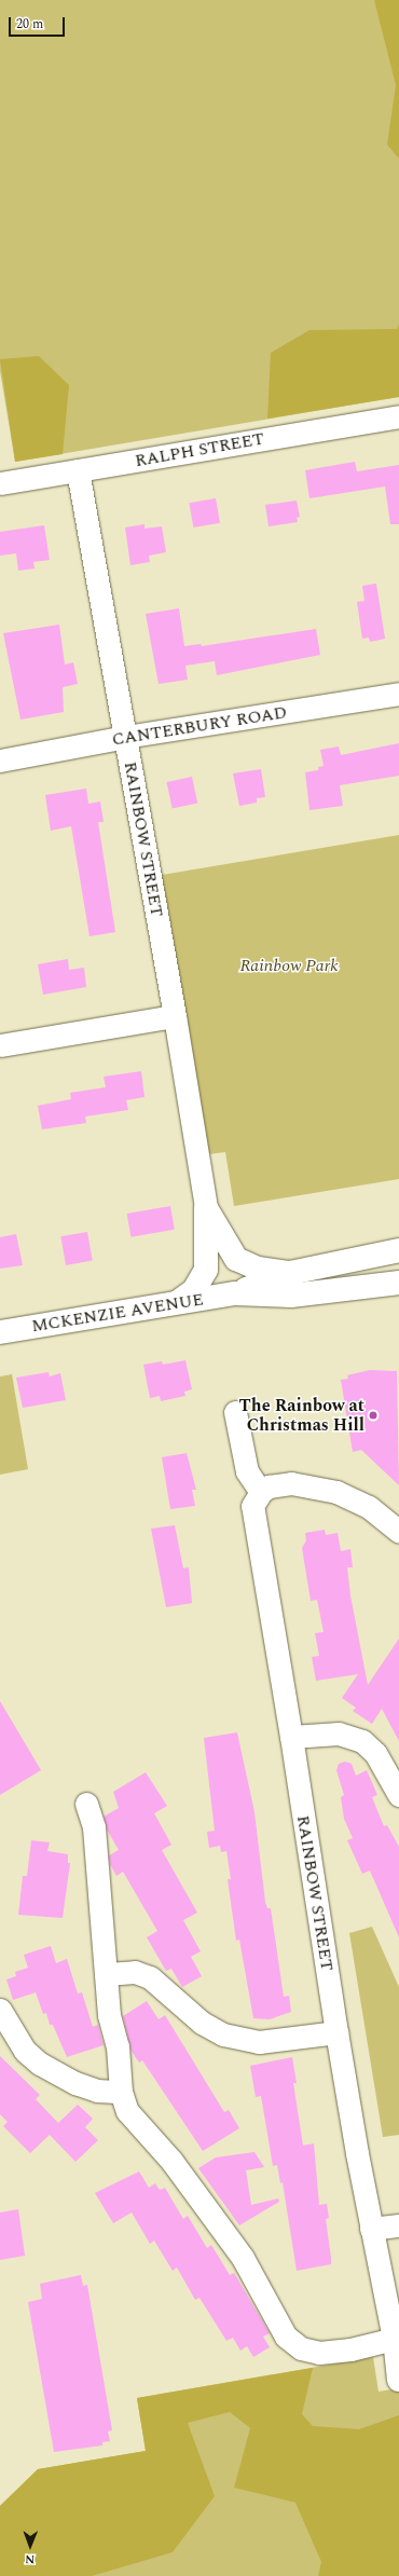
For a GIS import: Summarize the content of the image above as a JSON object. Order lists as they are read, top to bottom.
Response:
{
  "streets": {
    "main road": ["MCKENZIE AVENUE"],
    "street": ["RALPH STREET", "CANTERBURY ROAD", "RAINBOW STREET"]
  },
  "crossings": [
    ["RALPH STREET", "RAINBOW STREET"],
    ["CANTERBURY ROAD", "RAINBOW STREET"]
  ],
  "parks": ["Rainbow Park"],
  "places": ["The Rainbow at Christmas Hill"],
  "scale_bar": "20 m",
  "north": "bottom"
}
